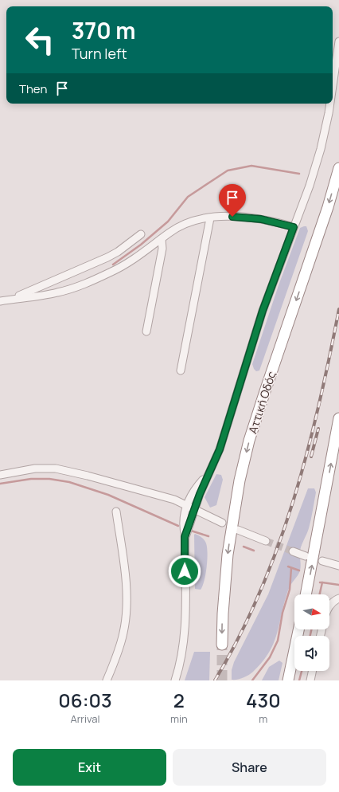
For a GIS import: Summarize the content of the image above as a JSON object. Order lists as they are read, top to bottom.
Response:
{
  "streets": {
    "highway": ["Αττική Οδός"]
  },
  "north": "right",
  "page": {
    "turn": ["370 m", "Turn left"],
    "then": "Then",
    "eta": [
      "06:03",
      "Arrival",
      "2",
      "min",
      "430",
      "m"
    ],
    "buttons": ["Exit", "Share"]
  }
}
